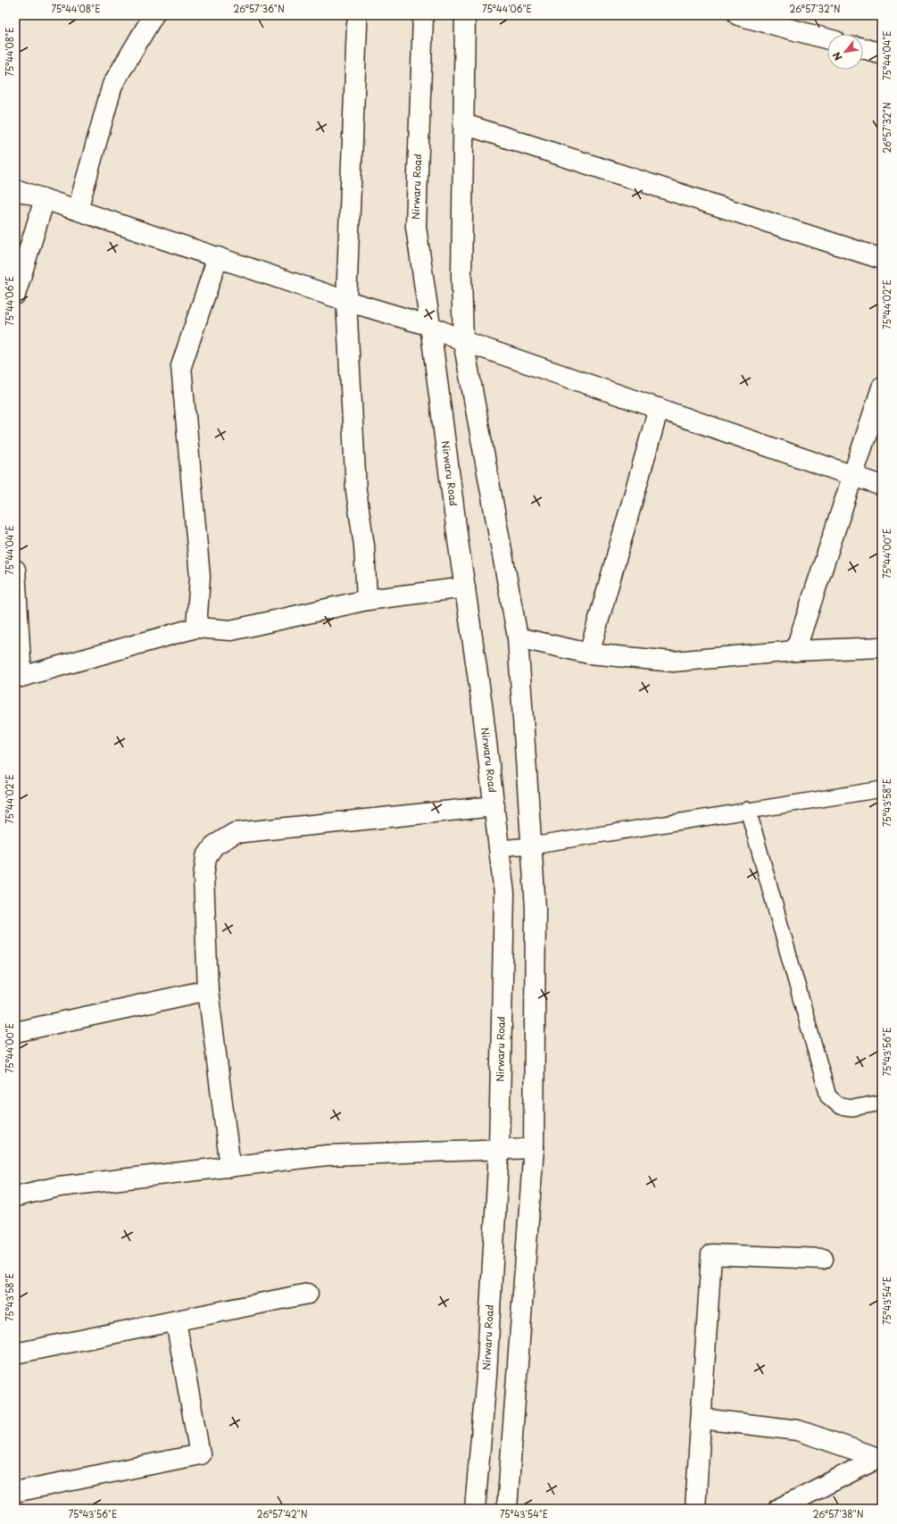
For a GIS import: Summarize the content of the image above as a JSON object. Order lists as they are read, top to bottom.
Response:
{
  "streets": {
    "street": ["Nirwaru Road"]
  },
  "north": "bottom left",
  "coordinates": [
    "75°44'08\"E",
    "26°57'36\"N",
    "75°44'06\"E",
    "26°57'32\"N",
    "75°44'04\"E",
    "75°44'02\"E",
    "75°44'00\"E",
    "75°43'58\"E",
    "75°43'56\"E",
    "75°43'54\"E",
    "26°57'42\"N",
    "26°57'38\"N"
  ]
}
